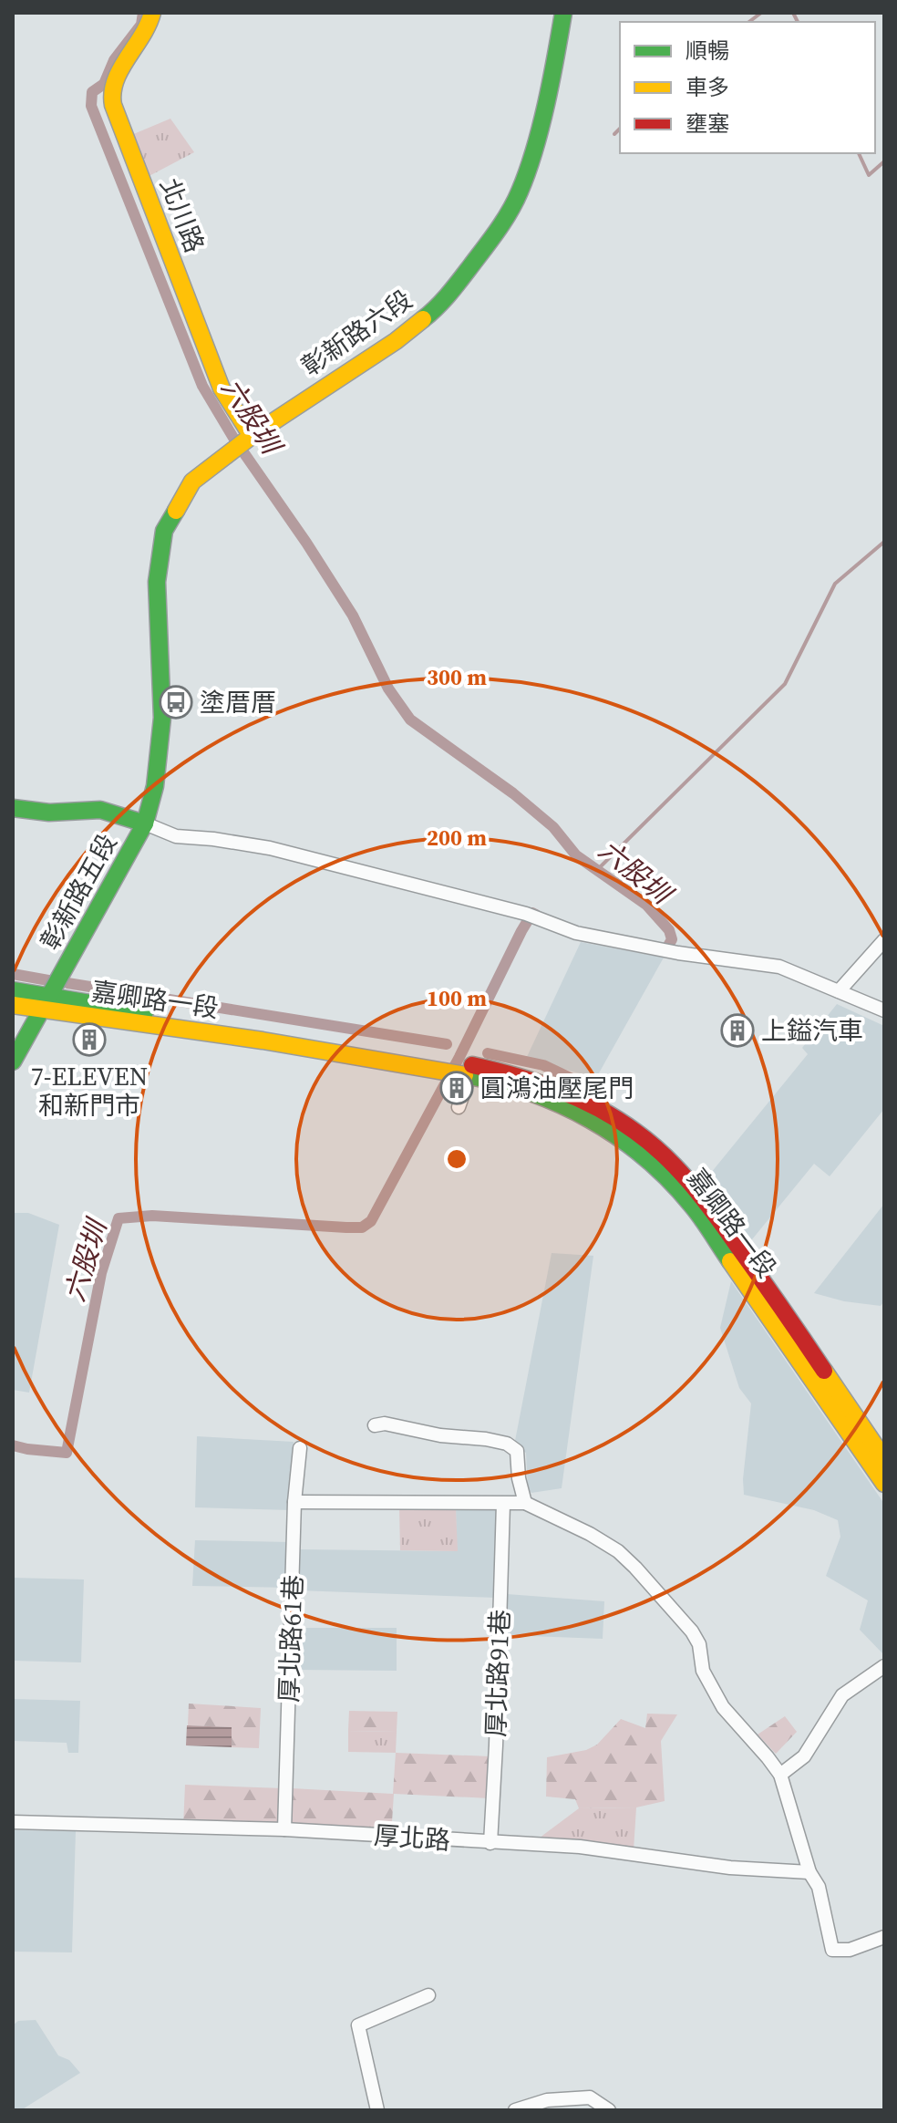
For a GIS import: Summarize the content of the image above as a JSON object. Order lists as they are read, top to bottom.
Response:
{
  "streets": {
    "street": [
      "北川路",
      "彰新路六段",
      "彰新路五段",
      "嘉卿路一段",
      "厚北路61巷",
      "厚北路91巷",
      "厚北路"
    ]
  },
  "crossings": [
    ["北川路", "彰新路六段"],
    ["彰新路六段", "彰新路五段"],
    ["彰新路五段", "嘉卿路一段"],
    ["厚北路61巷", "厚北路"],
    ["厚北路91巷", "厚北路"]
  ],
  "water": ["六股圳"],
  "places": {
    "bus stop": ["塗厝厝"],
    "building": ["上鎰汽車", "7-ELEVEN 和新門市", "圓鴻油壓尾門"]
  },
  "legend": ["順暢", "車多", "壅塞"],
  "rings": ["300 m", "200 m", "100 m"]
}
